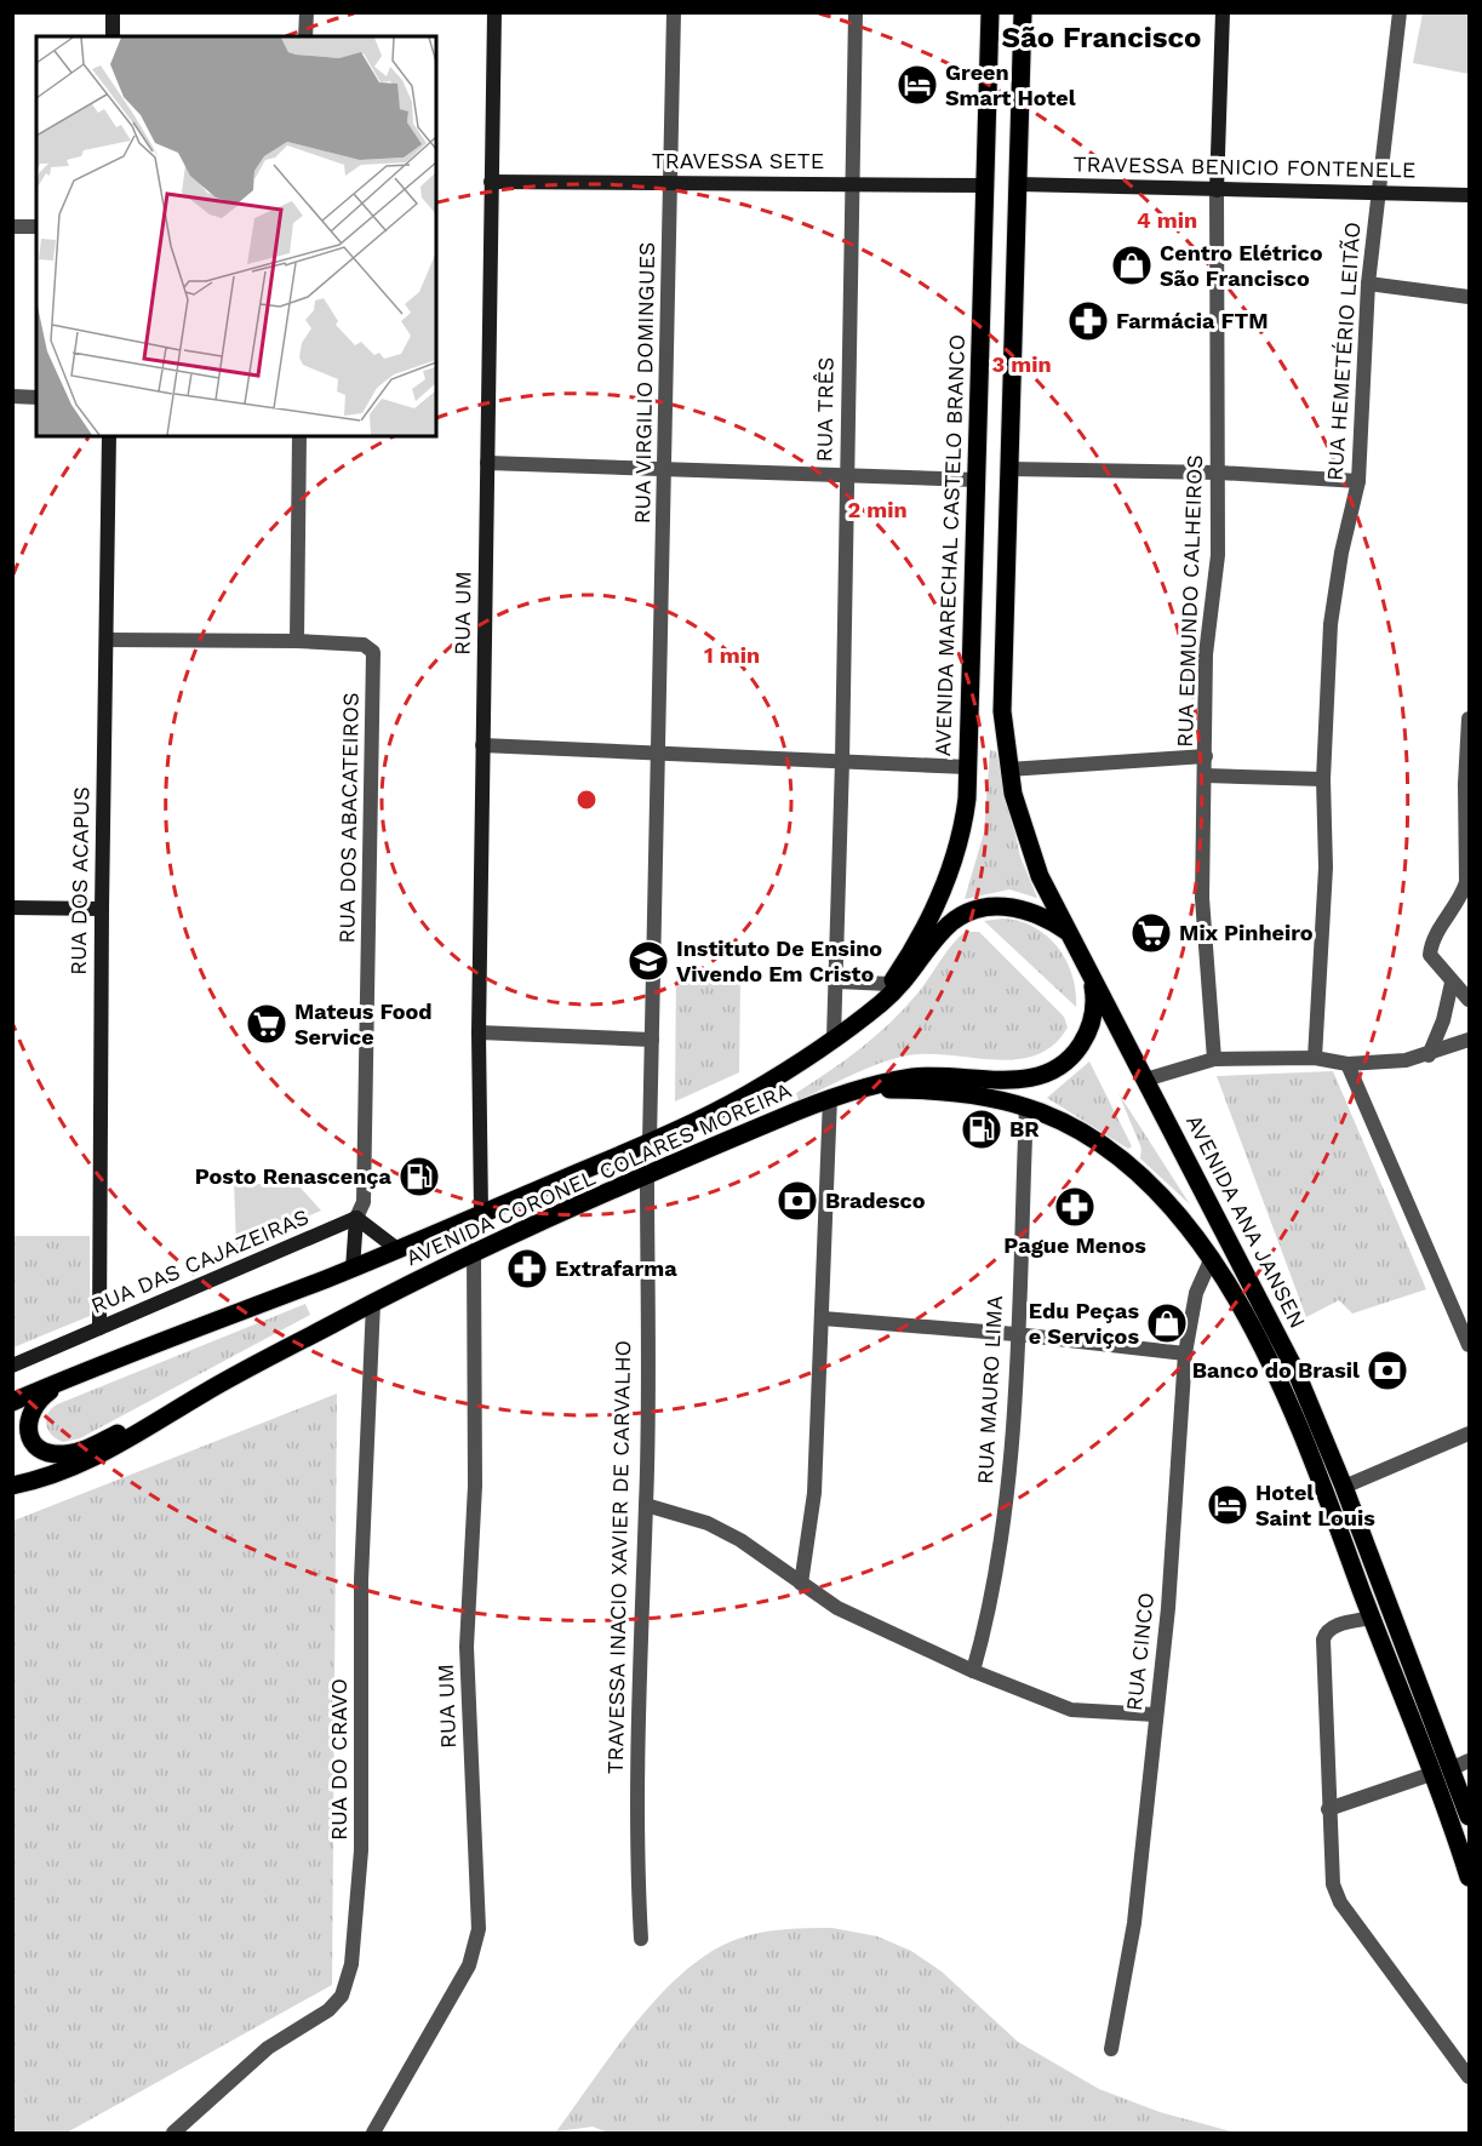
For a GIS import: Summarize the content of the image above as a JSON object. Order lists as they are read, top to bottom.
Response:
{
  "streets": {
    "main road": ["AVENIDA MARECHAL CASTELO BRANCO", "AVENIDA CORONEL COLARES MOREIRA", "AVENIDA ANA JANSEN"],
    "street": [
      "TRAVESSA SETE",
      "TRAVESSA BENICIO FONTENELE",
      "RUA HEMETÉRIO LEITÃO",
      "RUA VIRGILIO DOMINGUES",
      "RUA TRÊS",
      "RUA EDMUNDO CALHEIROS",
      "RUA UM",
      "RUA DOS ABACATEIROS",
      "RUA DOS ACAPUS",
      "RUA DAS CAJAZEIRAS",
      "RUA MAURO LIMA",
      "TRAVESSA INACIO XAVIER DE CARVALHO",
      "RUA CINCO",
      "RUA DO CRAVO"
    ]
  },
  "crossings": [
    ["TRAVESSA SETE", "RUA VIRGILIO DOMINGUES"],
    ["TRAVESSA SETE", "RUA TRÊS"],
    ["TRAVESSA SETE", "AVENIDA MARECHAL CASTELO BRANCO"],
    ["TRAVESSA SETE", "RUA UM"],
    ["TRAVESSA BENICIO FONTENELE", "RUA HEMETÉRIO LEITÃO"],
    ["TRAVESSA BENICIO FONTENELE", "RUA EDMUNDO CALHEIROS"],
    ["RUA VIRGILIO DOMINGUES", "AVENIDA CORONEL COLARES MOREIRA"],
    ["RUA TRÊS", "AVENIDA MARECHAL CASTELO BRANCO"],
    ["RUA TRÊS", "AVENIDA CORONEL COLARES MOREIRA"],
    ["AVENIDA MARECHAL CASTELO BRANCO", "AVENIDA CORONEL COLARES MOREIRA"],
    ["RUA UM", "AVENIDA CORONEL COLARES MOREIRA"],
    ["RUA DOS ABACATEIROS", "AVENIDA CORONEL COLARES MOREIRA"],
    ["RUA DOS ABACATEIROS", "RUA DAS CAJAZEIRAS"],
    ["RUA DOS ACAPUS", "RUA DAS CAJAZEIRAS"],
    ["AVENIDA CORONEL COLARES MOREIRA", "AVENIDA ANA JANSEN"],
    ["AVENIDA CORONEL COLARES MOREIRA", "TRAVESSA INACIO XAVIER DE CARVALHO"],
    ["AVENIDA CORONEL COLARES MOREIRA", "RUA DO CRAVO"],
    ["AVENIDA ANA JANSEN", "RUA MAURO LIMA"],
    ["AVENIDA ANA JANSEN", "RUA CINCO"]
  ],
  "districts": ["São Francisco"],
  "places": {
    "hotel": ["Green Smart Hotel", "Hotel Saint Louis"],
    "shop": ["Centro Elétrico São Francisco", "Edu Peças e Serviços"],
    "pharmacy": ["Farmácia FTM", "Pague Menos", "Extrafarma"],
    "supermarket": ["Mix Pinheiro", "Mateus Food Service"],
    "school or university": ["Instituto De Ensino Vivendo Em Cristo"],
    "fuel station": ["BR", "Posto Renascença"],
    "bank": ["Bradesco", "Banco do Brasil"]
  },
  "rings": [
    "4 min",
    "3 min",
    "2 min",
    "1 min"
  ]
}
